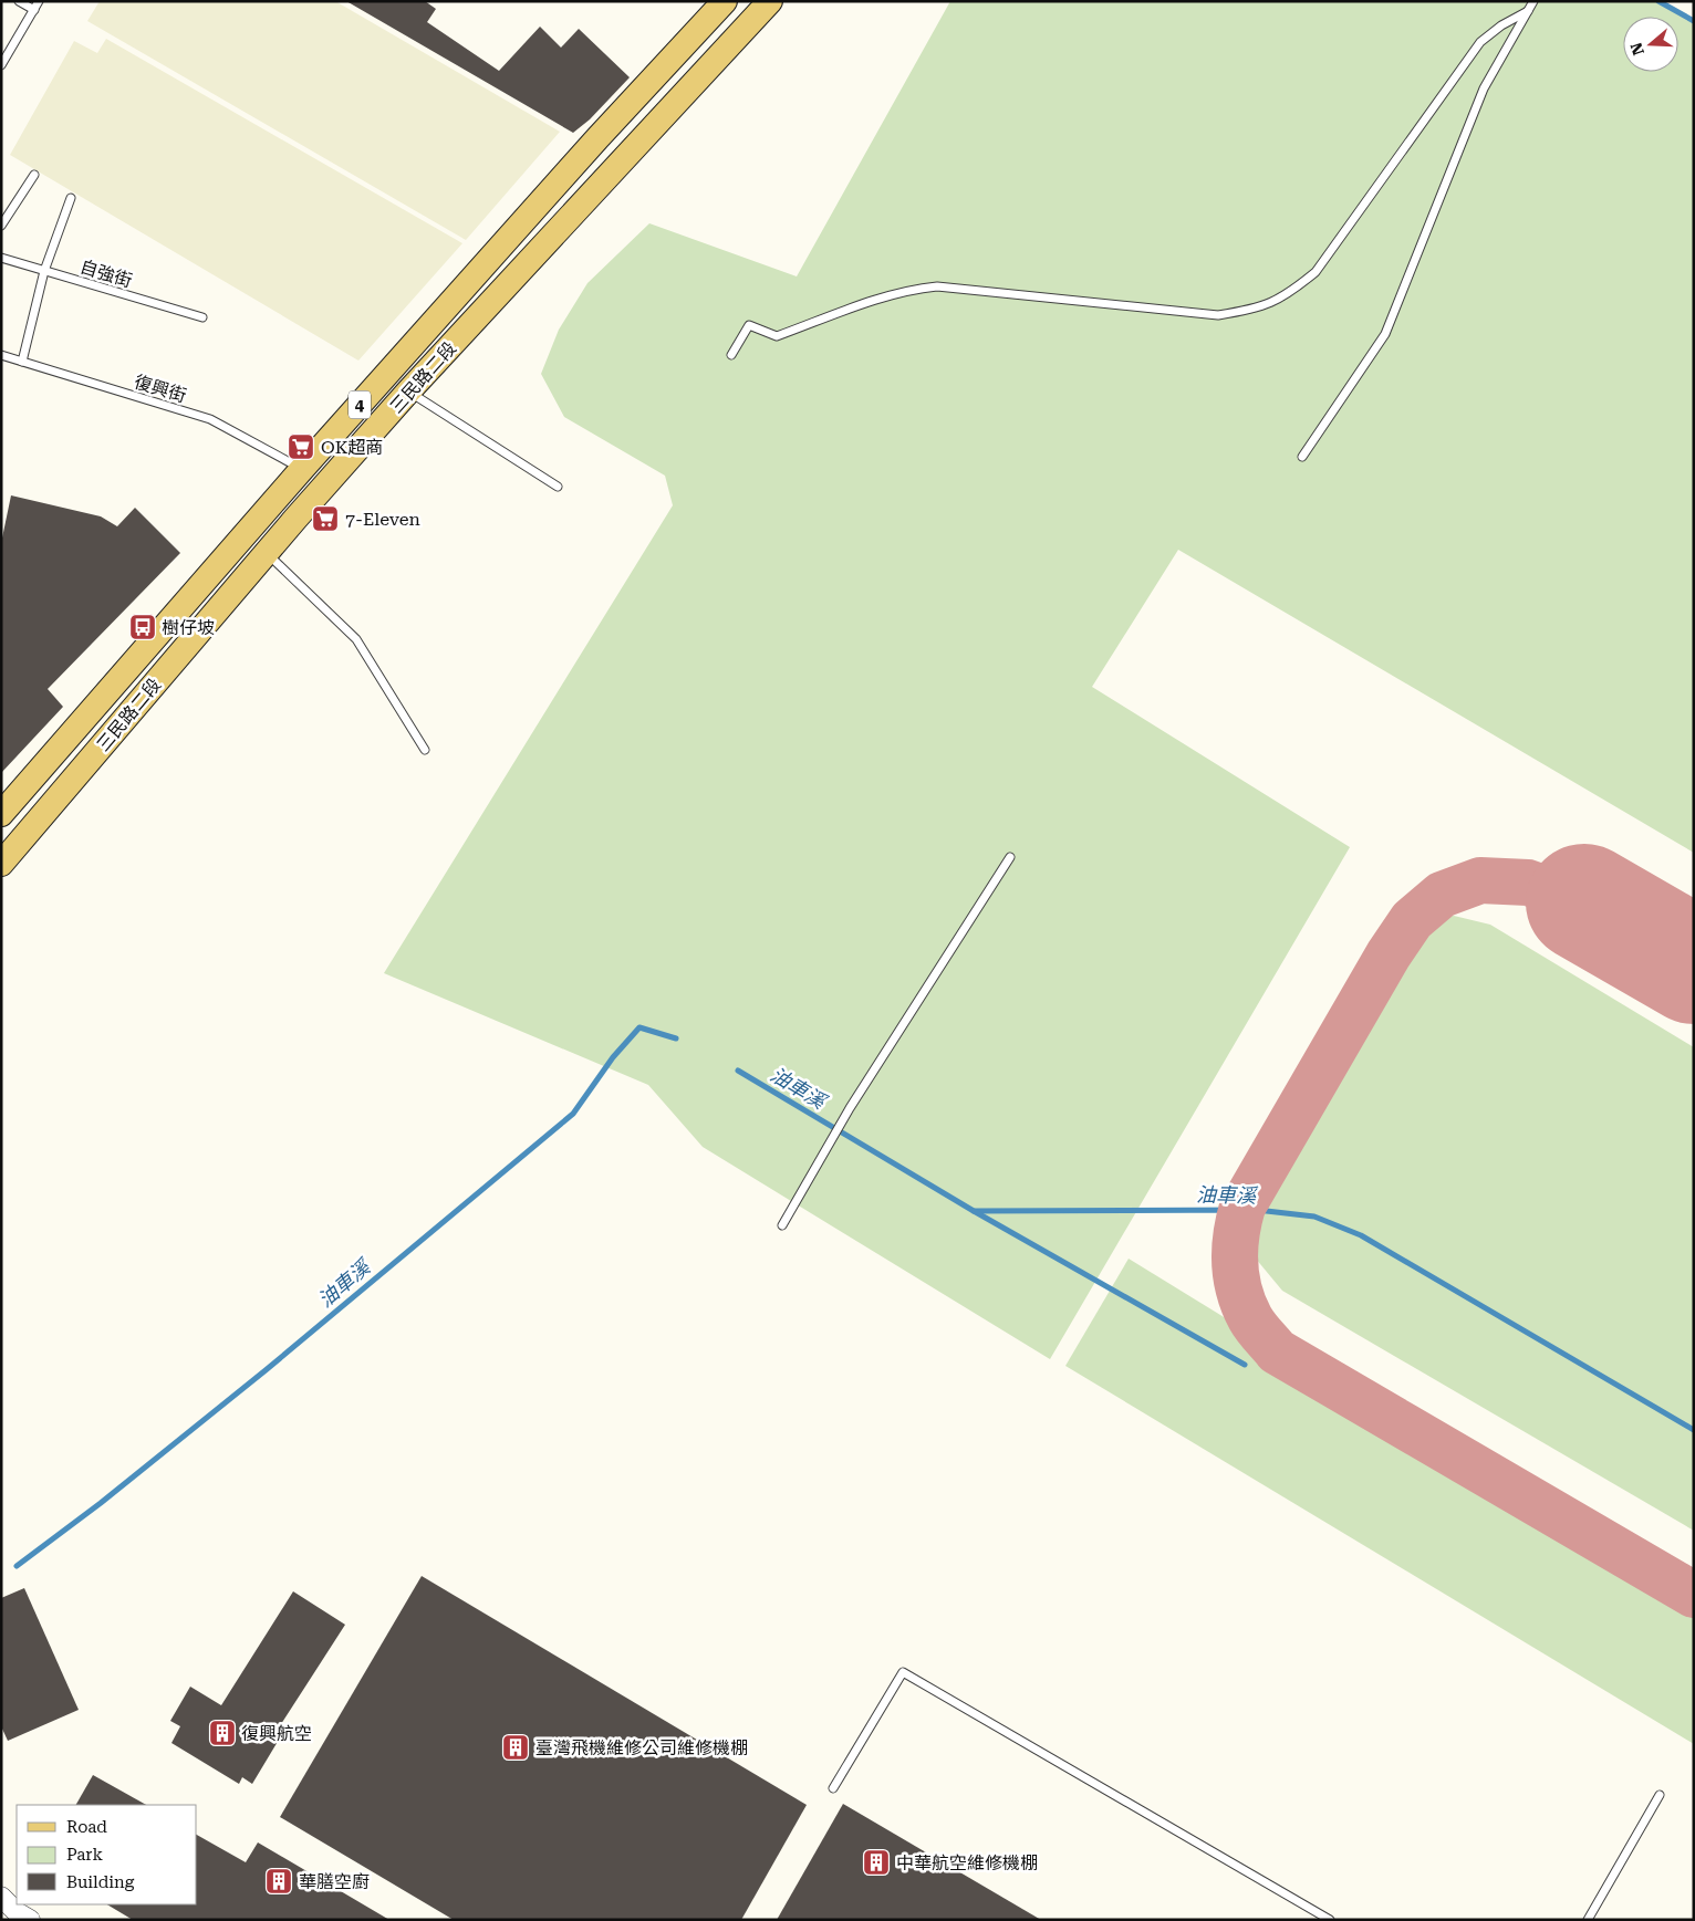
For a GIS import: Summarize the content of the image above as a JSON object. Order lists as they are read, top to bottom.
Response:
{
  "streets": {
    "main road": ["三民路二段", "4"],
    "lane": ["自強街", "復興街"]
  },
  "crossings": [
    ["三民路二段", "復興街"]
  ],
  "water": ["油車溪"],
  "places": {
    "supermarket": ["OK超商", "7-Eleven"],
    "bus stop": ["樹仔坡"],
    "building": [
      "復興航空",
      "臺灣飛機維修公司維修機棚",
      "中華航空維修機棚",
      "華膳空廚"
    ]
  },
  "legend": ["Road", "Park", "Building"],
  "north": "left"
}
